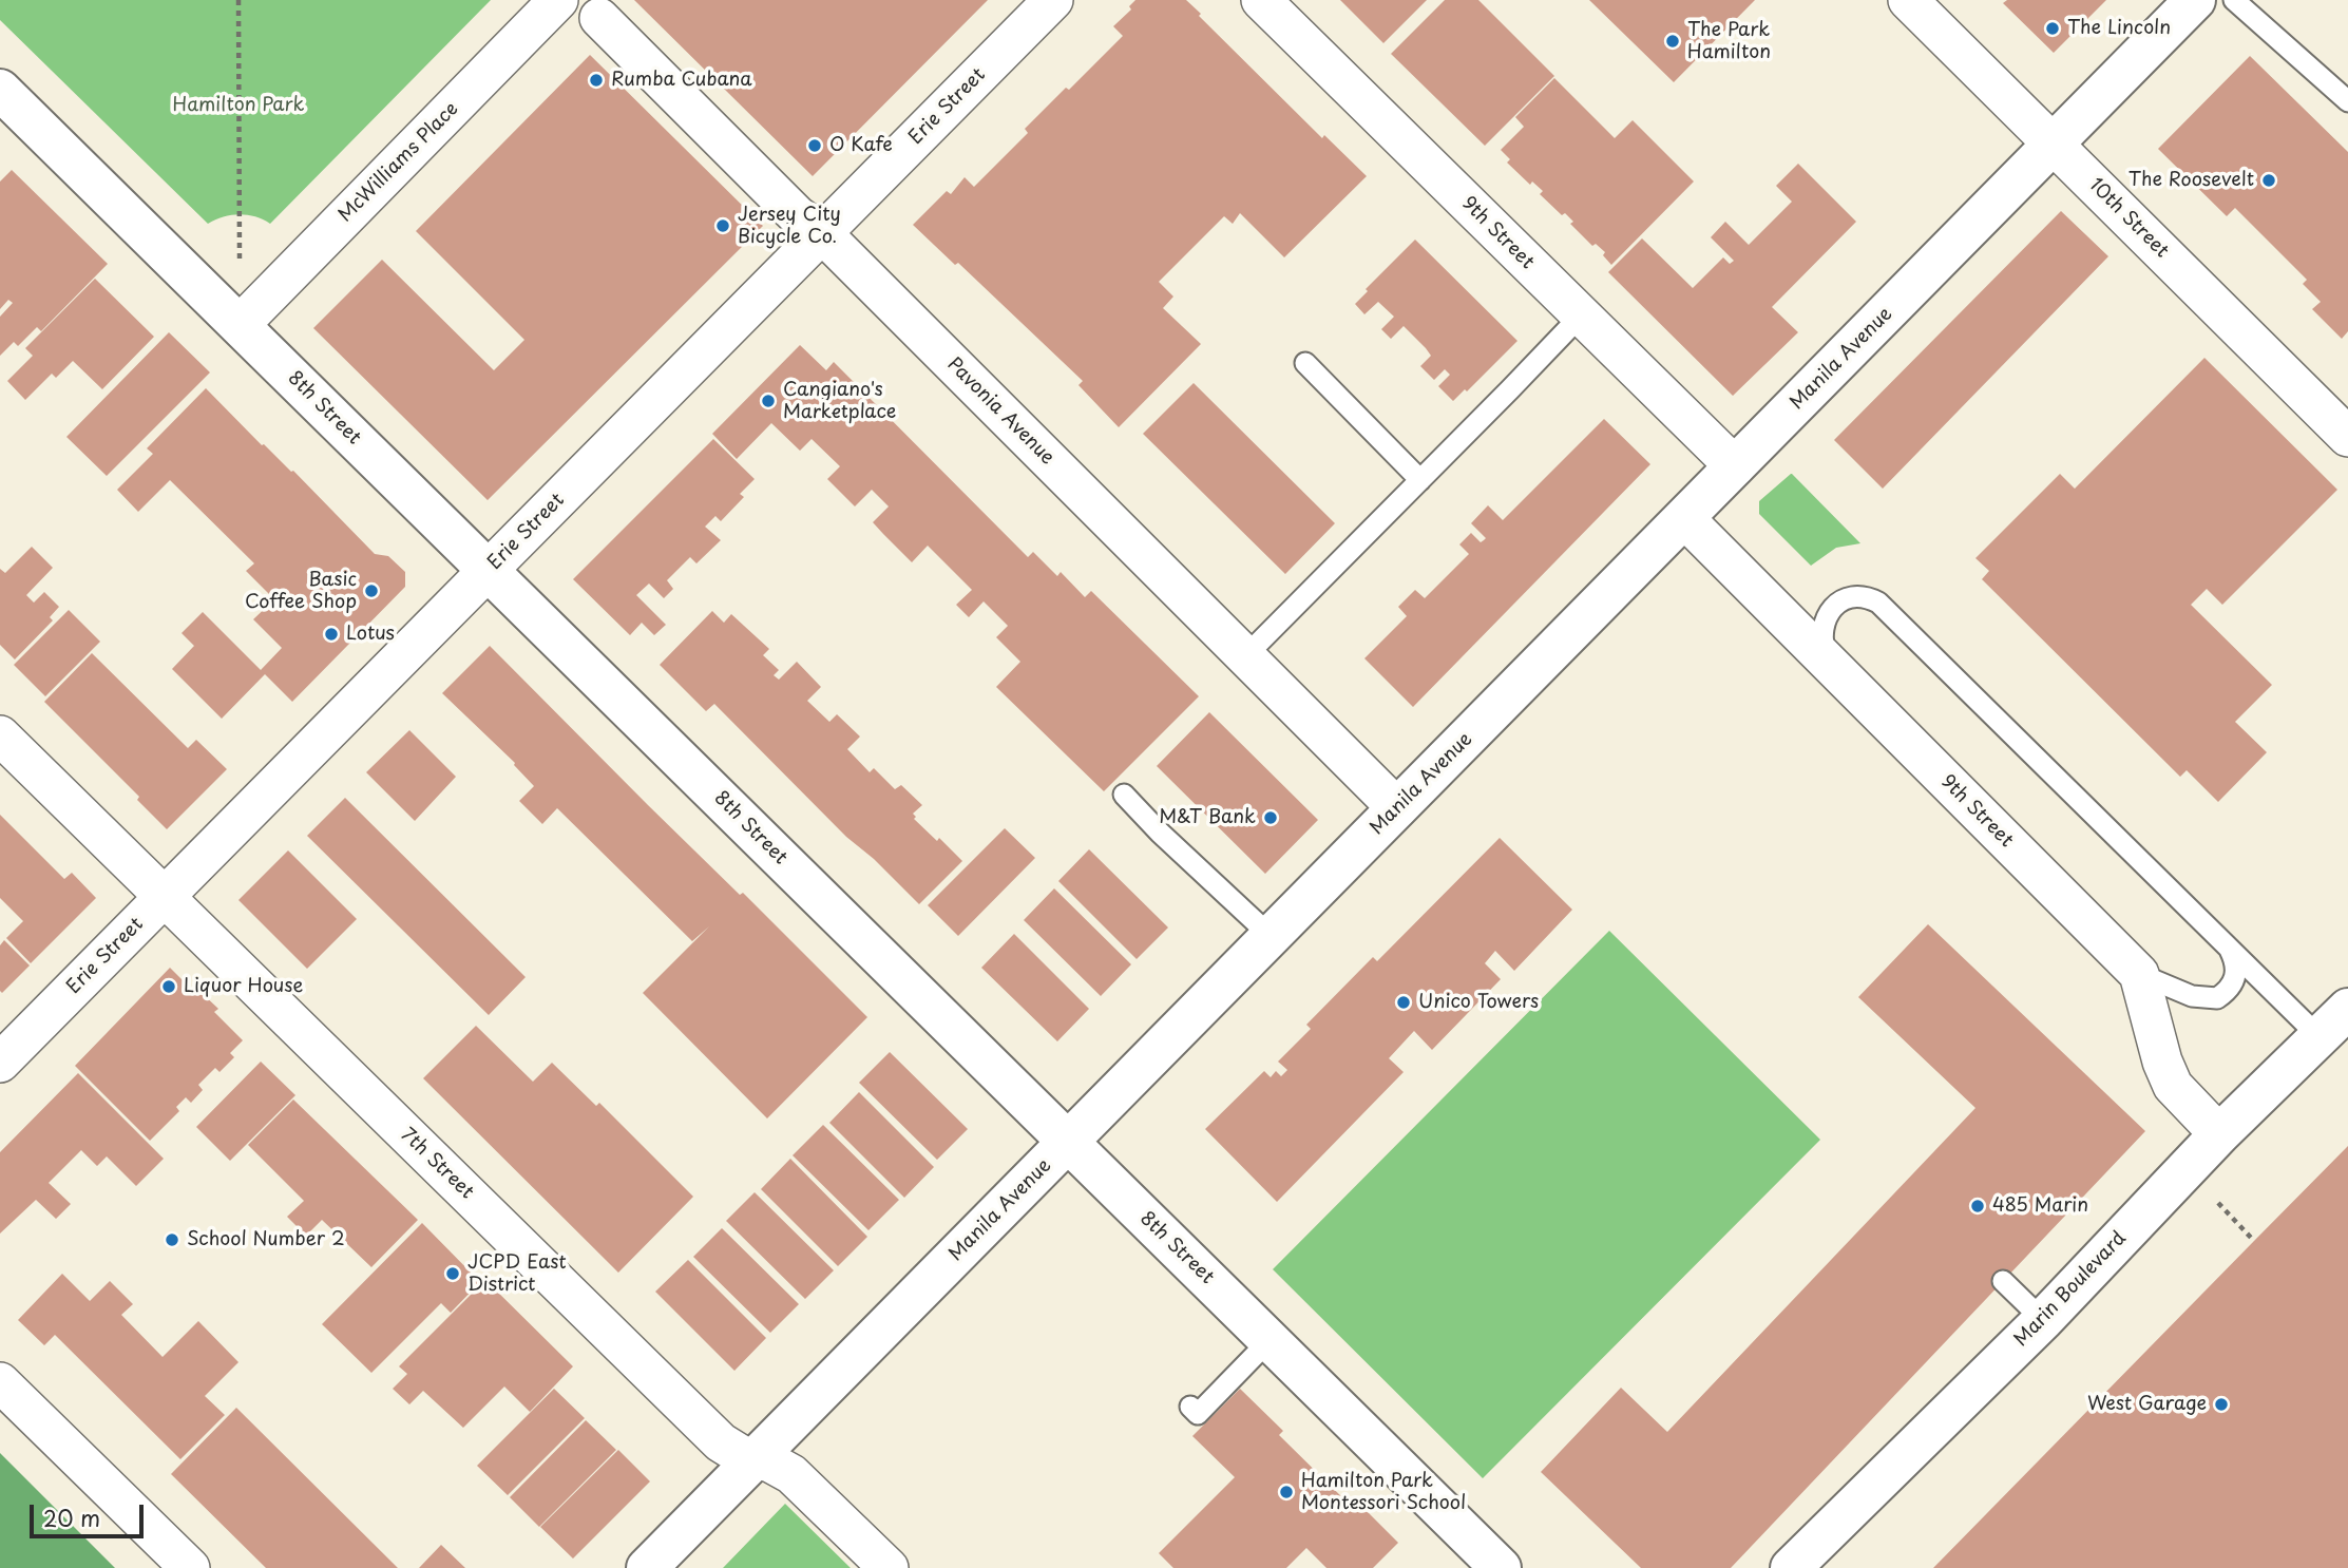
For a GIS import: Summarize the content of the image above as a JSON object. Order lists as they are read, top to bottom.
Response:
{
  "streets": {
    "street": [
      "Erie Street",
      "McWilliams Place",
      "10th Street",
      "9th Street",
      "Manila Avenue",
      "8th Street",
      "Pavonia Avenue",
      "7th Street",
      "Marin Boulevard"
    ]
  },
  "crossings": [
    ["Erie Street", "8th Street"],
    ["Erie Street", "Pavonia Avenue"],
    ["Erie Street", "7th Street"],
    ["McWilliams Place", "8th Street"],
    ["10th Street", "Manila Avenue"],
    ["9th Street", "Manila Avenue"],
    ["Manila Avenue", "8th Street"],
    ["Manila Avenue", "Pavonia Avenue"],
    ["Manila Avenue", "7th Street"]
  ],
  "parks": ["Hamilton Park"],
  "places": [
    "The Lincoln",
    "The Park Hamilton",
    "Rumba Cubana",
    "O Kafe",
    "The Roosevelt",
    "Jersey City Bicycle Co.",
    "Cangiano's Marketplace",
    "Basic Coffee Shop",
    "Lotus",
    "M&T Bank",
    "Liquor House",
    "Unico Towers",
    "485 Marin",
    "School Number 2",
    "JCPD East District",
    "West Garage",
    "Hamilton Park Montessori School"
  ],
  "scale_bar": "20 m"
}
